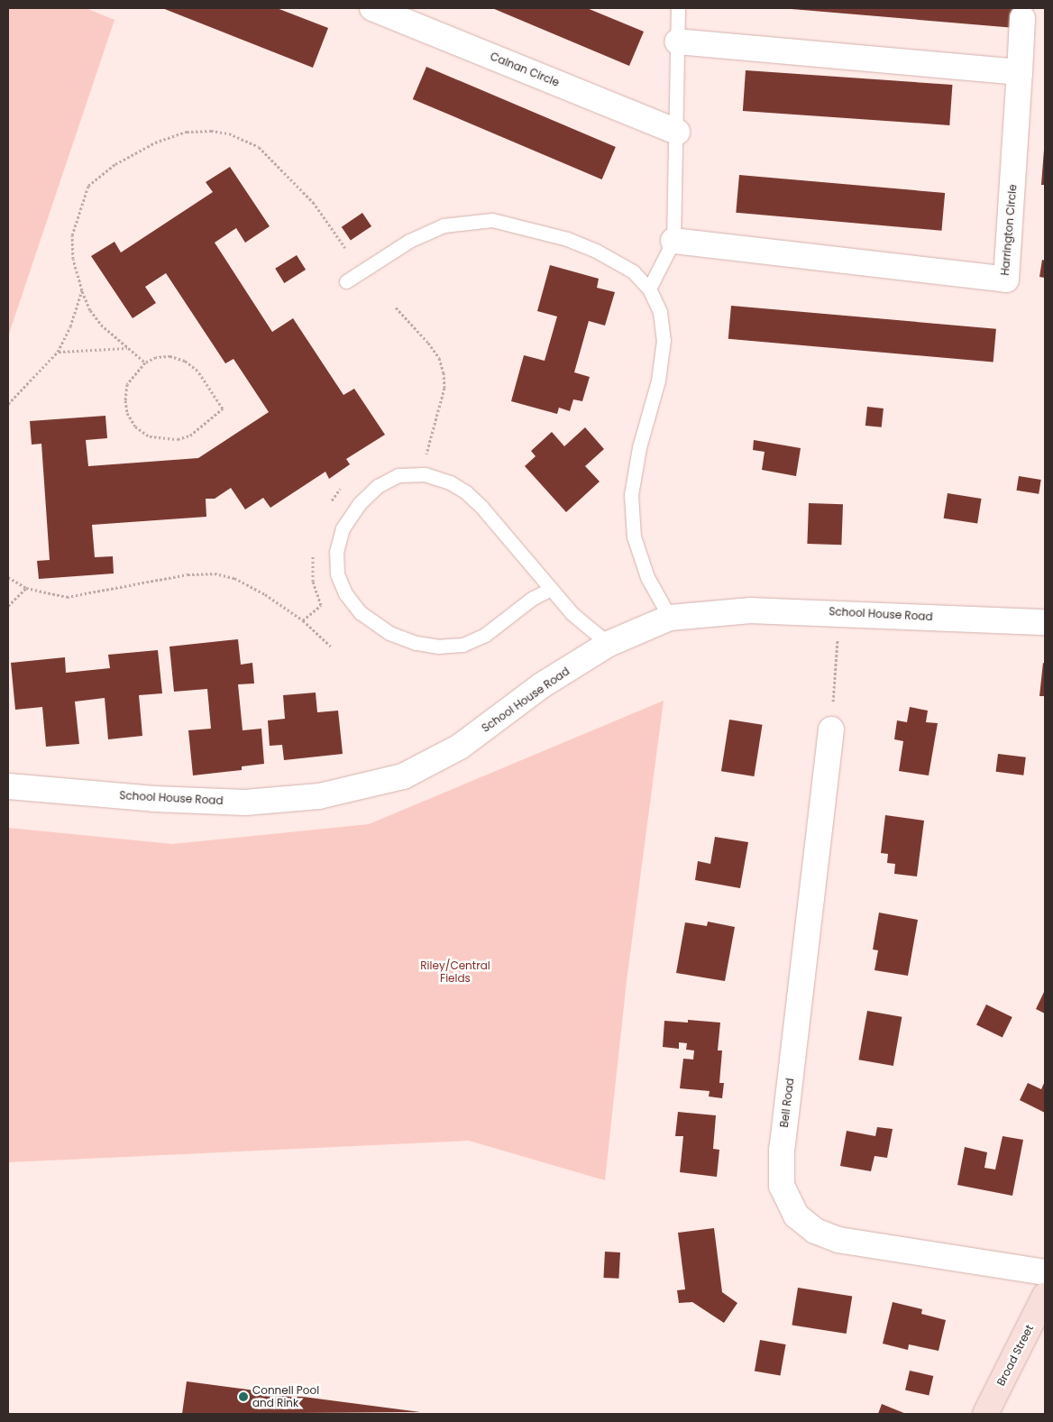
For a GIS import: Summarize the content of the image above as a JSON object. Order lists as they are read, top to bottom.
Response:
{
  "streets": {
    "main road": ["Broad Street"],
    "street": [
      "Calnan Circle",
      "Harrington Circle",
      "School House Road",
      "Bell Road"
    ]
  },
  "parks": ["Riley/Central Fields"],
  "places": ["Connell Pool and Rink"]
}
